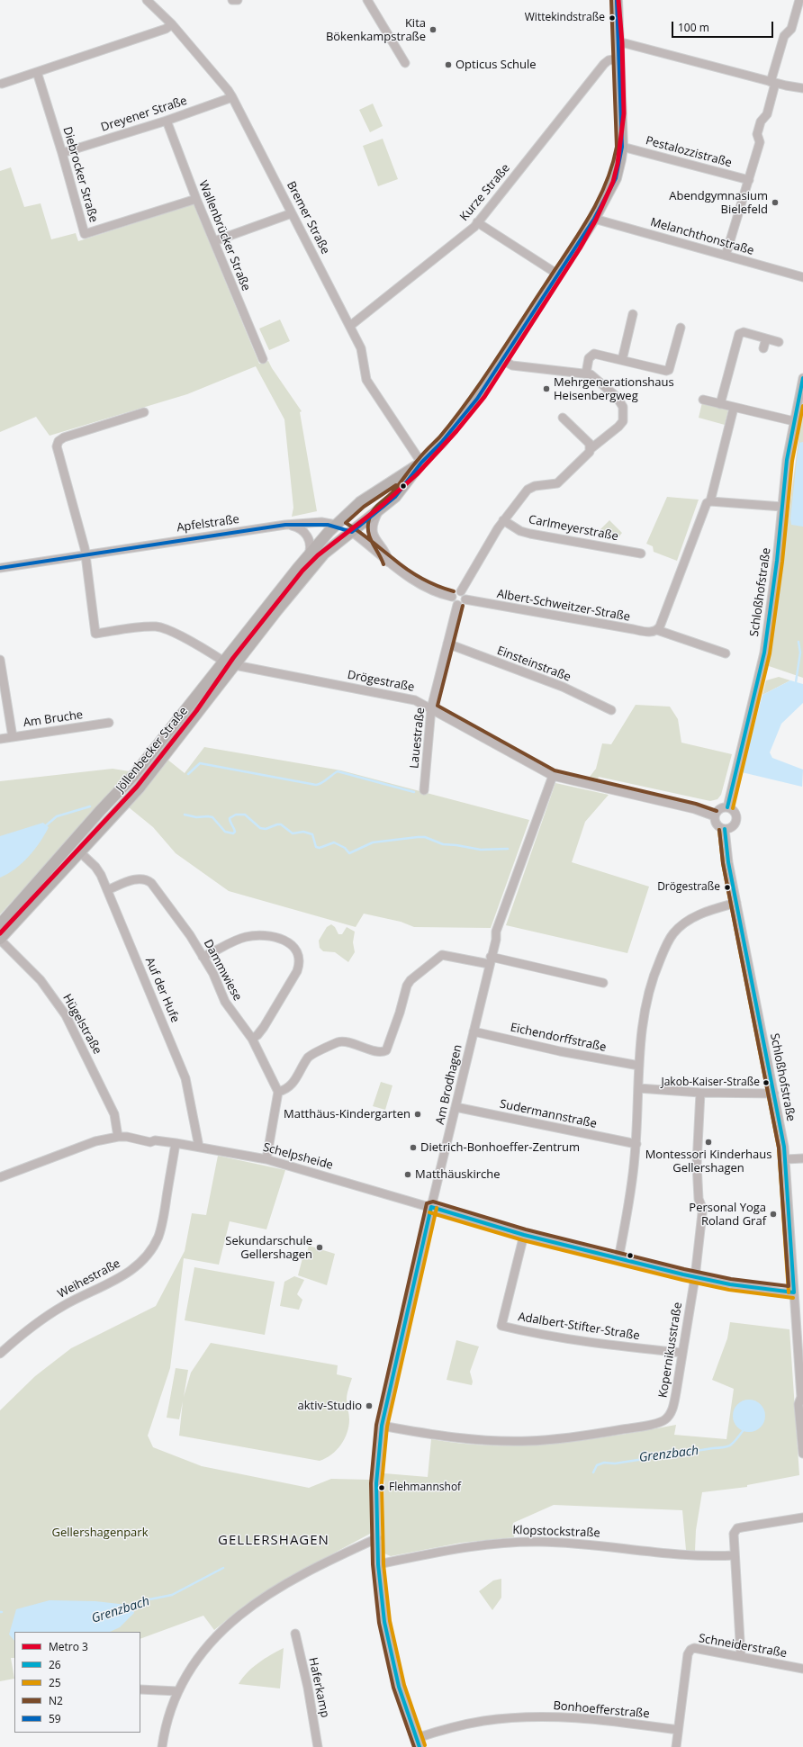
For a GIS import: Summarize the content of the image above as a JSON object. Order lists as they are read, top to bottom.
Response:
{
  "streets": {
    "main road": ["Jöllenbecker Straße"],
    "street": [
      "Dreyener Straße",
      "Pestalozzistraße",
      "Diebrocker Straße",
      "Kurze Straße",
      "Bremer Straße",
      "Wallenbrücker Straße",
      "Melanchthonstraße",
      "Apfelstraße",
      "Carlmeyerstraße",
      "Schloßhofstraße",
      "Albert-Schweitzer-Straße",
      "Einsteinstraße",
      "Drögestraße",
      "Am Bruche",
      "Lauestraße",
      "Dammwiese",
      "Auf der Hufe",
      "Hügelstraße",
      "Eichendorffstraße",
      "Am Brodhagen",
      "Sudermannstraße",
      "Schelpsheide",
      "Weihestraße",
      "Adalbert-Stifter-Straße",
      "Kopernikusstraße",
      "Klopstockstraße",
      "Schneiderstraße",
      "Haferkamp",
      "Bonhoefferstraße"
    ]
  },
  "crossings": [
    ["Dreyener Straße", "Diebrocker Straße"],
    ["Dreyener Straße", "Bremer Straße"],
    ["Dreyener Straße", "Wallenbrücker Straße"],
    ["Pestalozzistraße", "Jöllenbecker Straße"],
    ["Diebrocker Straße", "Wallenbrücker Straße"],
    ["Kurze Straße", "Bremer Straße"],
    ["Kurze Straße", "Jöllenbecker Straße"],
    ["Bremer Straße", "Jöllenbecker Straße"],
    ["Melanchthonstraße", "Jöllenbecker Straße"],
    ["Apfelstraße", "Jöllenbecker Straße"],
    ["Carlmeyerstraße", "Albert-Schweitzer-Straße"],
    ["Carlmeyerstraße", "Lauestraße"],
    ["Schloßhofstraße", "Drögestraße"],
    ["Schloßhofstraße", "Schelpsheide"],
    ["Albert-Schweitzer-Straße", "Lauestraße"],
    ["Einsteinstraße", "Lauestraße"],
    ["Drögestraße", "Lauestraße"],
    ["Drögestraße", "Jöllenbecker Straße"],
    ["Drögestraße", "Am Brodhagen"],
    ["Jöllenbecker Straße", "Auf der Hufe"],
    ["Jöllenbecker Straße", "Hügelstraße"],
    ["Dammwiese", "Auf der Hufe"],
    ["Auf der Hufe", "Schelpsheide"],
    ["Hügelstraße", "Schelpsheide"],
    ["Eichendorffstraße", "Am Brodhagen"],
    ["Am Brodhagen", "Sudermannstraße"],
    ["Am Brodhagen", "Schelpsheide"],
    ["Am Brodhagen", "Kopernikusstraße"],
    ["Am Brodhagen", "Klopstockstraße"],
    ["Am Brodhagen", "Bonhoefferstraße"],
    ["Schelpsheide", "Weihestraße"],
    ["Schelpsheide", "Adalbert-Stifter-Straße"],
    ["Schelpsheide", "Kopernikusstraße"],
    ["Adalbert-Stifter-Straße", "Kopernikusstraße"],
    ["Schneiderstraße", "Bonhoefferstraße"]
  ],
  "districts": ["GELLERSHAGEN"],
  "water": ["Grenzbach"],
  "parks": ["Gellershagenpark"],
  "places": [
    "Wittekindstraße",
    "Kita Bökenkampstraße",
    "Opticus Schule",
    "Abendgymnasium Bielefeld",
    "Mehrgenerationshaus Heisenbergweg",
    "Drögestraße",
    "Jakob-Kaiser-Straße",
    "Matthäus-Kindergarten",
    "Montessori Kinderhaus Gellershagen",
    "Dietrich-Bonhoeffer-Zentrum",
    "Matthäuskirche",
    "Personal Yoga Roland Graf",
    "Sekundarschule Gellershagen",
    "aktiv-Studio",
    "Flehmannshof"
  ],
  "lines": [
    "metro line 3",
    "transit line N2",
    "transit line 59",
    "transit line 26",
    "transit line 25"
  ],
  "legend": [
    "Metro 3",
    "26",
    "25",
    "N2",
    "59"
  ],
  "scale_bar": "100 m"
}
